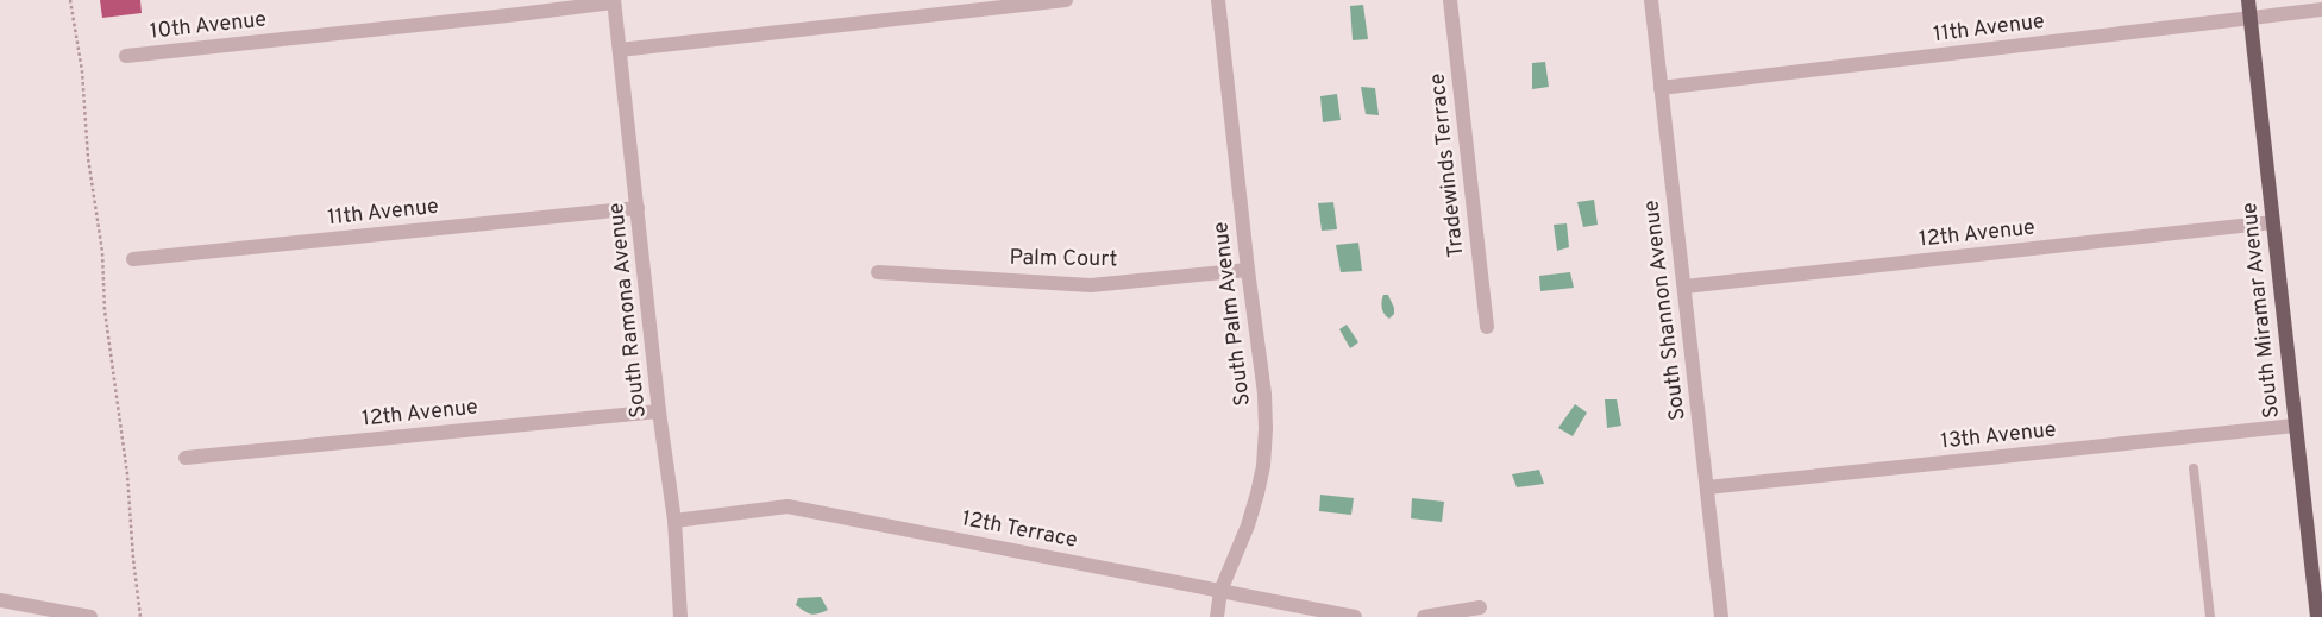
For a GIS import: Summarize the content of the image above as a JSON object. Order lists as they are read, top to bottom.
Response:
{
  "streets": {
    "main road": ["South Miramar Avenue"],
    "street": [
      "10th Avenue",
      "11th Avenue",
      "Tradewinds Terrace",
      "12th Avenue",
      "Palm Court",
      "South Ramona Avenue",
      "South Shannon Avenue",
      "South Palm Avenue",
      "13th Avenue",
      "12th Terrace"
    ]
  },
  "crossings": [
    ["10th Avenue", "South Ramona Avenue"],
    ["11th Avenue", "South Ramona Avenue"],
    ["11th Avenue", "South Shannon Avenue"],
    ["11th Avenue", "South Miramar Avenue"],
    ["12th Avenue", "South Ramona Avenue"],
    ["12th Avenue", "South Shannon Avenue"],
    ["12th Avenue", "South Miramar Avenue"],
    ["Palm Court", "South Palm Avenue"],
    ["South Ramona Avenue", "12th Terrace"],
    ["South Shannon Avenue", "13th Avenue"],
    ["South Miramar Avenue", "13th Avenue"],
    ["South Palm Avenue", "12th Terrace"]
  ]
}
